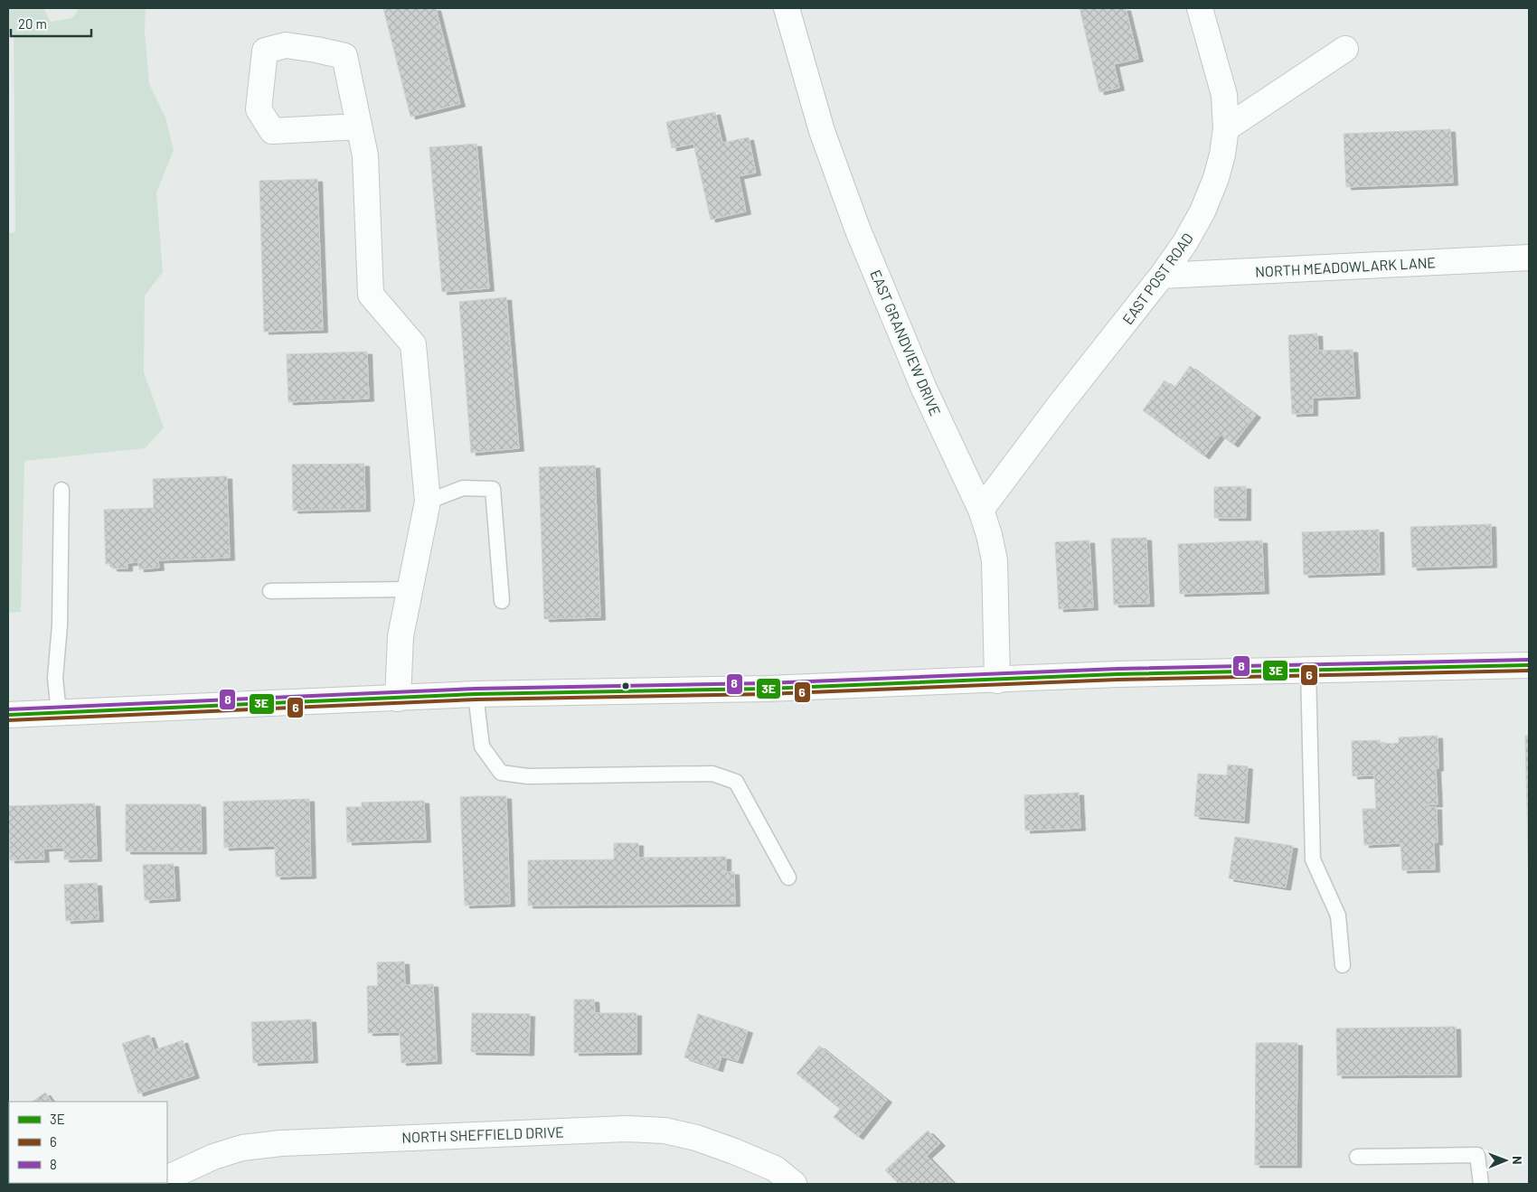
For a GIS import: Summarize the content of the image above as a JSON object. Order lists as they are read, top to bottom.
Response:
{
  "streets": {
    "street": [
      "NORTH MEADOWLARK LANE",
      "EAST POST ROAD",
      "EAST GRANDVIEW DRIVE",
      "NORTH SHEFFIELD DRIVE"
    ]
  },
  "crossings": [
    ["NORTH MEADOWLARK LANE", "EAST POST ROAD"],
    ["EAST POST ROAD", "EAST GRANDVIEW DRIVE"]
  ],
  "lines": ["transit line 8", "transit line 3E", "transit line 6"],
  "legend": ["3E", "6", "8"],
  "scale_bar": "20 m",
  "north": "right"
}
